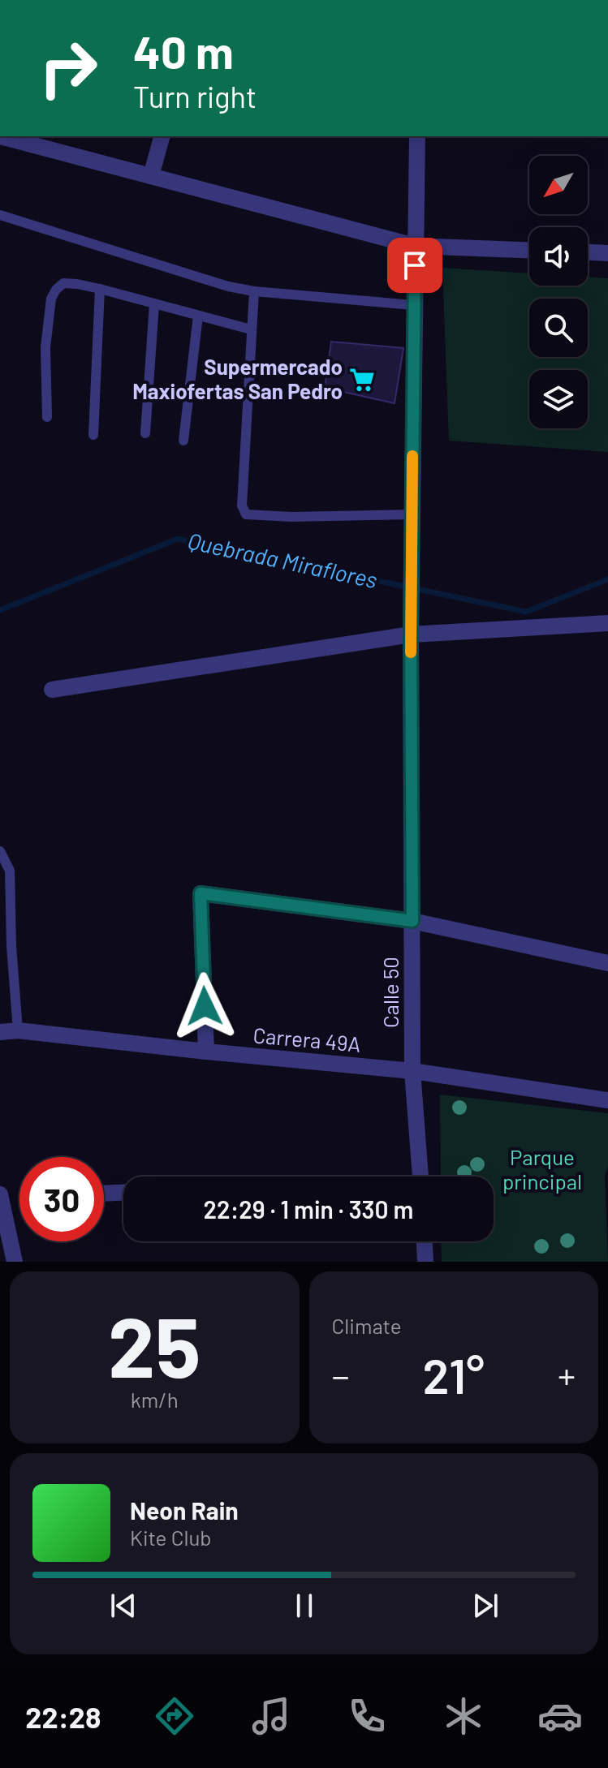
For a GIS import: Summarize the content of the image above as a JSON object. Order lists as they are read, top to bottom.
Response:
{
  "streets": {
    "street": ["Calle 50", "Carrera 49A"]
  },
  "crossings": [
    ["Calle 50", "Carrera 49A"]
  ],
  "water": ["Quebrada Miraflores"],
  "parks": ["Parque principal"],
  "places": {
    "supermarket": ["Supermercado Maxiofertas San Pedro"]
  },
  "north": "bottom left",
  "page": {
    "turn": ["40 m", "Turn right"],
    "limit": "30",
    "trip": "22:29 · 1 min · 330 m",
    "tile": [
      ["25", "km/h"],
      "Climate"
    ],
    "heat": ["−", "21°", "+"],
    "song": ["Neon Rain", "Kite Club"],
    "tabs": "22:28"
  }
}
